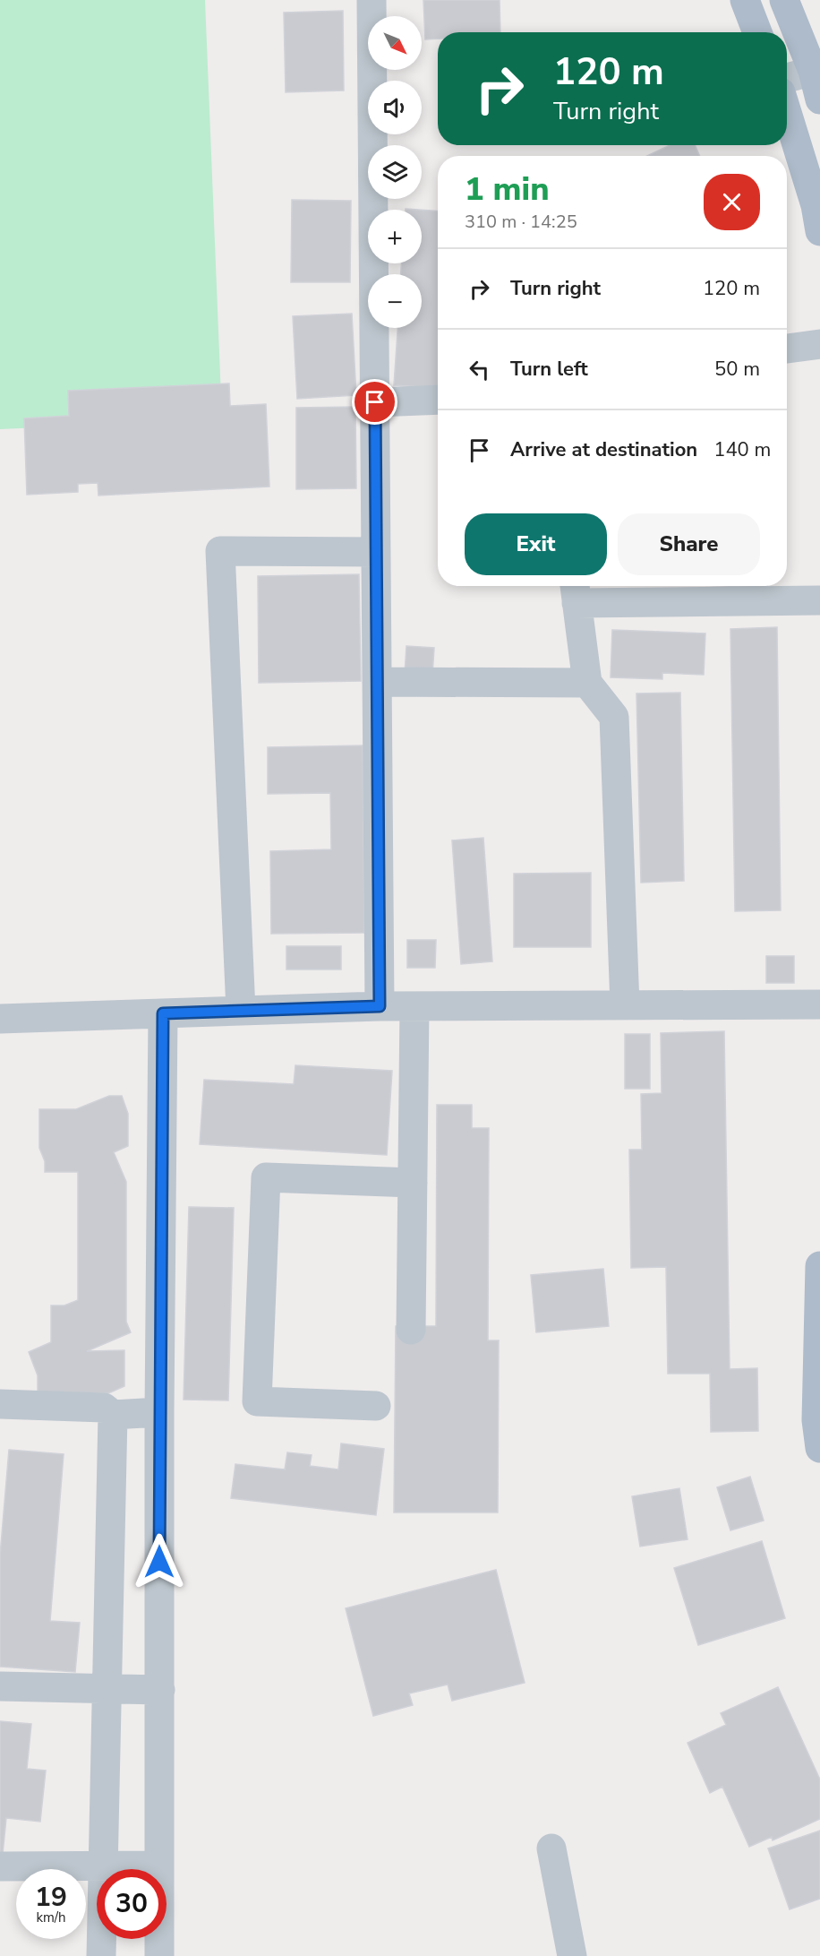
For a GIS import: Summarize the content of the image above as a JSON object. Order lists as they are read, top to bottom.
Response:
{
  "north": "bottom right",
  "page": {
    "map_buttons": ["+", "−"],
    "turn": ["120 m", "Turn right"],
    "heading": ["1 min", "310 m · 14:25"],
    "list": [
      {
        "name": "Turn right",
        "value": "120 m"
      },
      {
        "name": "Turn left",
        "value": "50 m"
      },
      {
        "name": "Arrive at destination",
        "value": "140 m"
      }
    ],
    "buttons": ["Exit", "Share"],
    "speed": "19 km/h",
    "limit": "30"
  }
}
